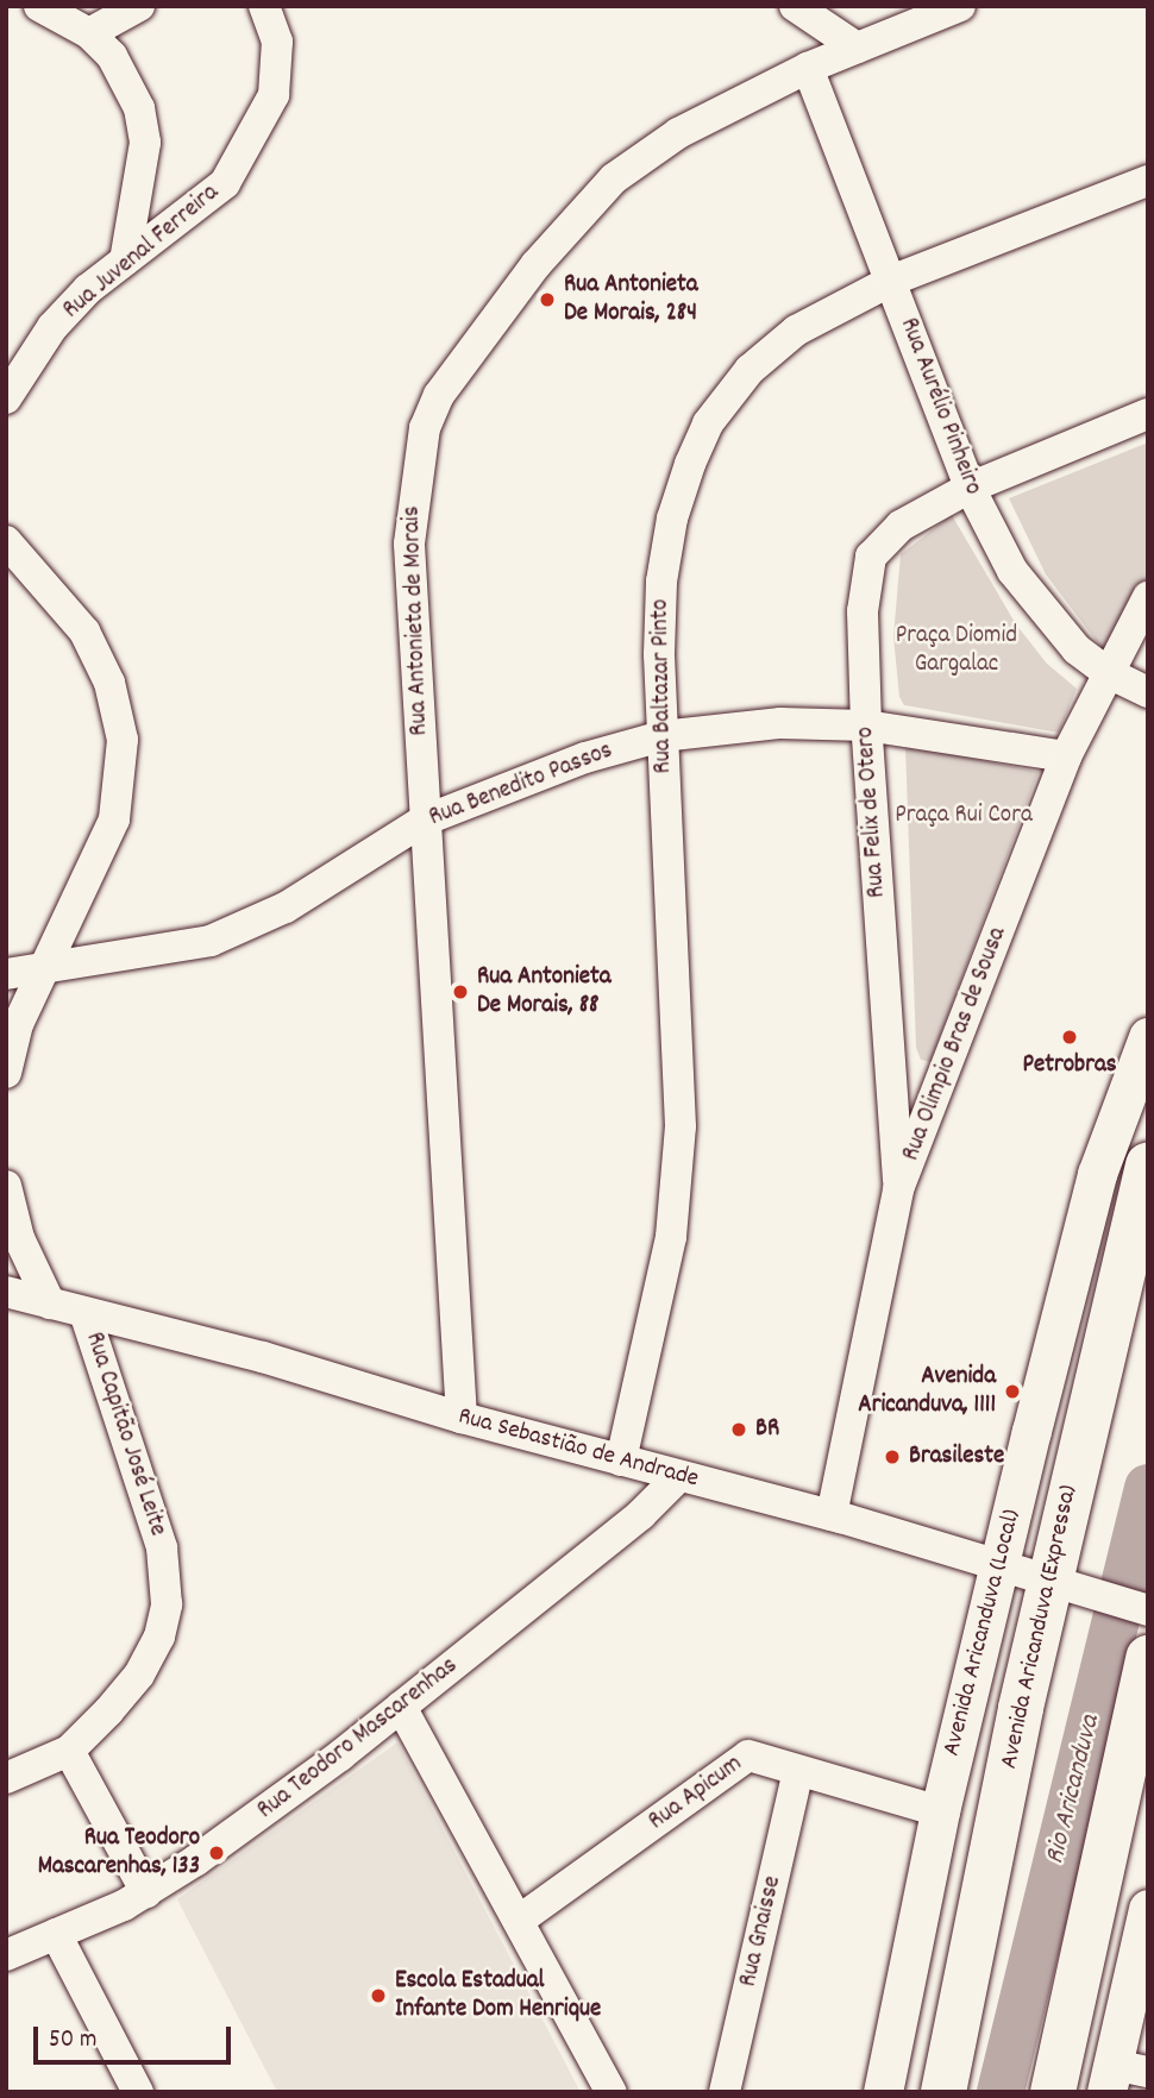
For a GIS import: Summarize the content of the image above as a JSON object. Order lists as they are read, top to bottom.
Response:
{
  "streets": {
    "highway": ["Avenida Aricanduva (Expressa)"],
    "main road": ["Avenida Aricanduva (Local)"],
    "street": [
      "Rua Juvenal Ferreira",
      "Rua Aurélio Pinheiro",
      "Rua Antonieta de Morais",
      "Rua Baltazar Pinto",
      "Rua Benedito Passos",
      "Rua Felix de Otero",
      "Rua Olimpio Bras de Sousa",
      "Rua Capitão José Leite",
      "Rua Sebastião de Andrade",
      "Rua Teodoro Mascarenhas",
      "Rua Apicum",
      "Rua Gnaisse"
    ]
  },
  "crossings": [
    ["Rua Aurélio Pinheiro", "Rua Antonieta de Morais"],
    ["Rua Aurélio Pinheiro", "Rua Baltazar Pinto"],
    ["Rua Aurélio Pinheiro", "Rua Felix de Otero"],
    ["Rua Aurélio Pinheiro", "Rua Olimpio Bras de Sousa"],
    ["Rua Antonieta de Morais", "Rua Benedito Passos"],
    ["Rua Antonieta de Morais", "Rua Sebastião de Andrade"],
    ["Rua Baltazar Pinto", "Rua Benedito Passos"],
    ["Rua Baltazar Pinto", "Rua Sebastião de Andrade"],
    ["Rua Benedito Passos", "Rua Felix de Otero"],
    ["Rua Benedito Passos", "Rua Olimpio Bras de Sousa"],
    ["Rua Felix de Otero", "Rua Olimpio Bras de Sousa"],
    ["Rua Olimpio Bras de Sousa", "Rua Sebastião de Andrade"],
    ["Rua Capitão José Leite", "Rua Sebastião de Andrade"],
    ["Rua Sebastião de Andrade", "Avenida Aricanduva (Expressa)"],
    ["Rua Sebastião de Andrade", "Avenida Aricanduva (Local)"],
    ["Rua Sebastião de Andrade", "Rua Teodoro Mascarenhas"],
    ["Avenida Aricanduva (Local)", "Rua Apicum"],
    ["Rua Apicum", "Rua Gnaisse"]
  ],
  "water": ["Rio Aricanduva"],
  "parks": ["Praça Diomid Gargalac", "Praça Rui Cora"],
  "places": [
    "Rua Antonieta De Morais, 284",
    "Rua Antonieta De Morais, 88",
    "Petrobras",
    "Avenida Aricanduva, 1111",
    "BR",
    "Brasileste",
    "Rua Teodoro Mascarenhas, 133",
    "Escola Estadual Infante Dom Henrique"
  ],
  "scale_bar": "50 m"
}
